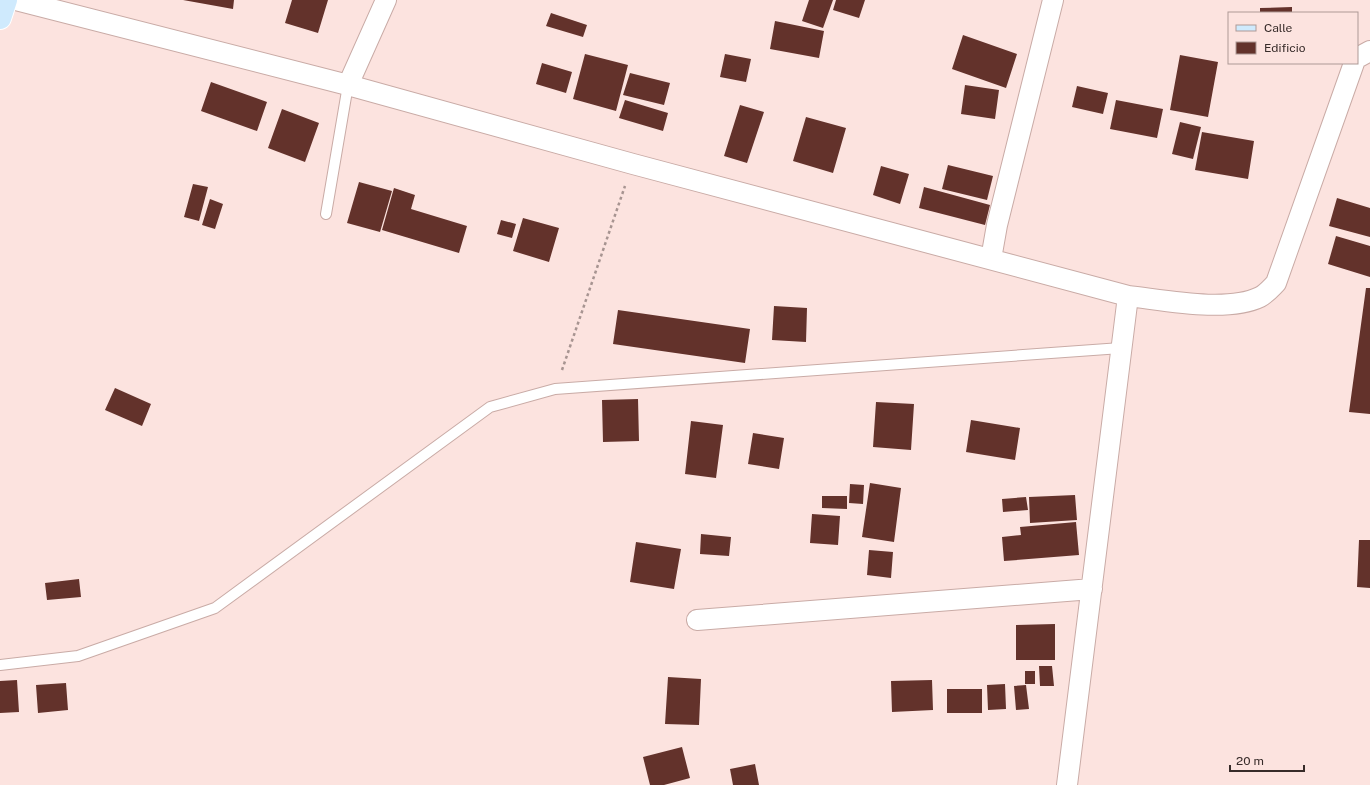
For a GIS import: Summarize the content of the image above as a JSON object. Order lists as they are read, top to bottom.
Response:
{
  "legend": ["Calle", "Edificio"],
  "scale_bar": "20 m"
}
